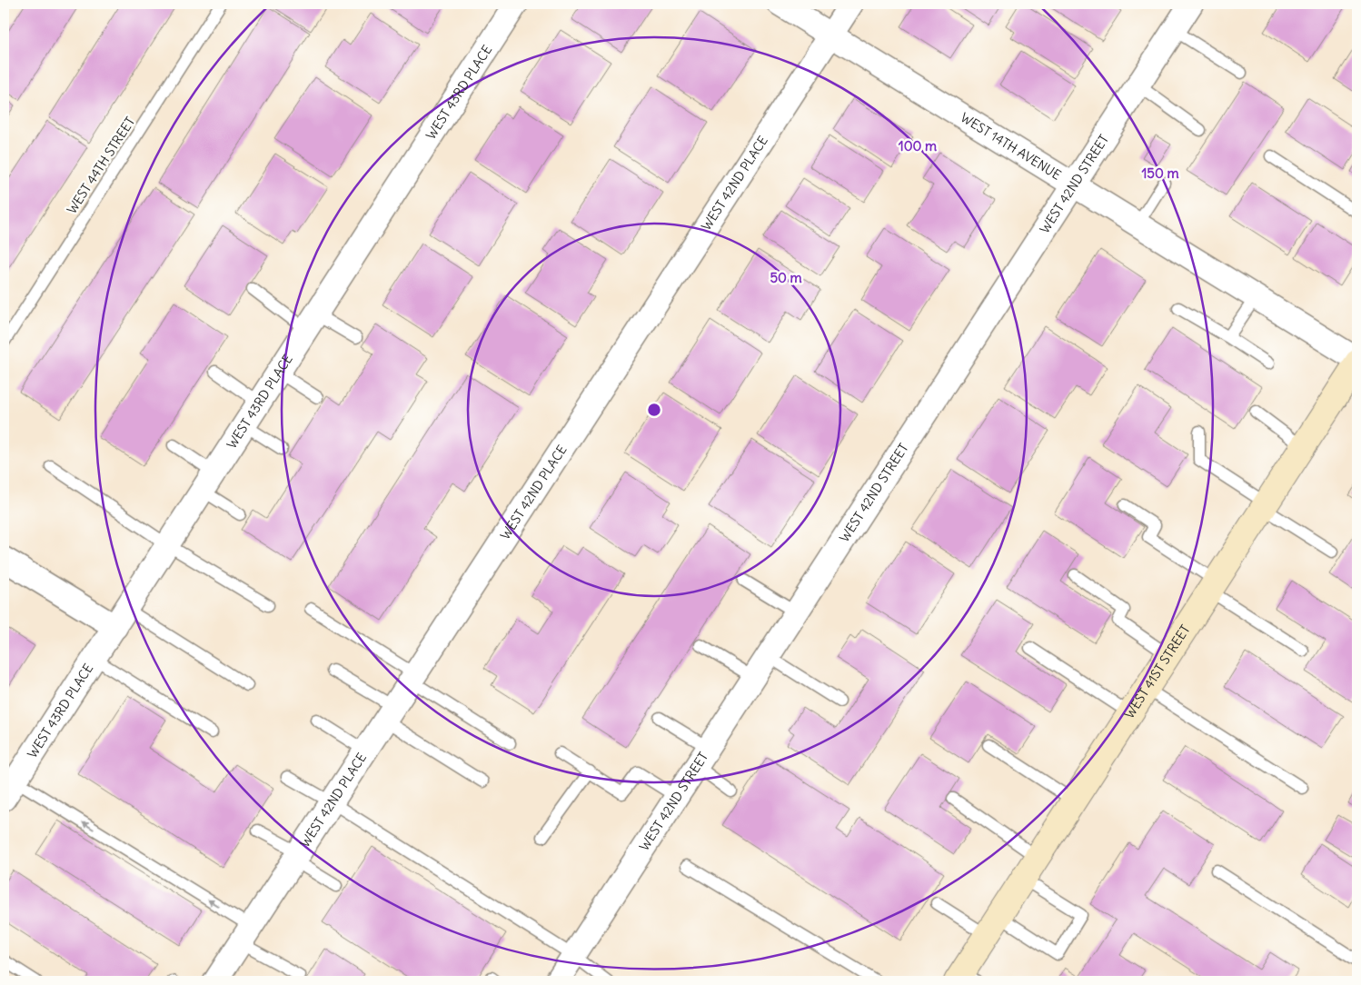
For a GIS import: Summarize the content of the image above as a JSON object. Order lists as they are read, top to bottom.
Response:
{
  "streets": {
    "street": [
      "WEST 43RD PLACE",
      "WEST 14TH AVENUE",
      "WEST 42ND PLACE",
      "WEST 42ND STREET",
      "WEST 41ST STREET"
    ],
    "lane": ["WEST 44TH STREET"]
  },
  "crossings": [
    ["WEST 14TH AVENUE", "WEST 42ND PLACE"],
    ["WEST 14TH AVENUE", "WEST 42ND STREET"],
    ["WEST 14TH AVENUE", "WEST 41ST STREET"]
  ],
  "rings": ["100 m", "150 m", "50 m"]
}
